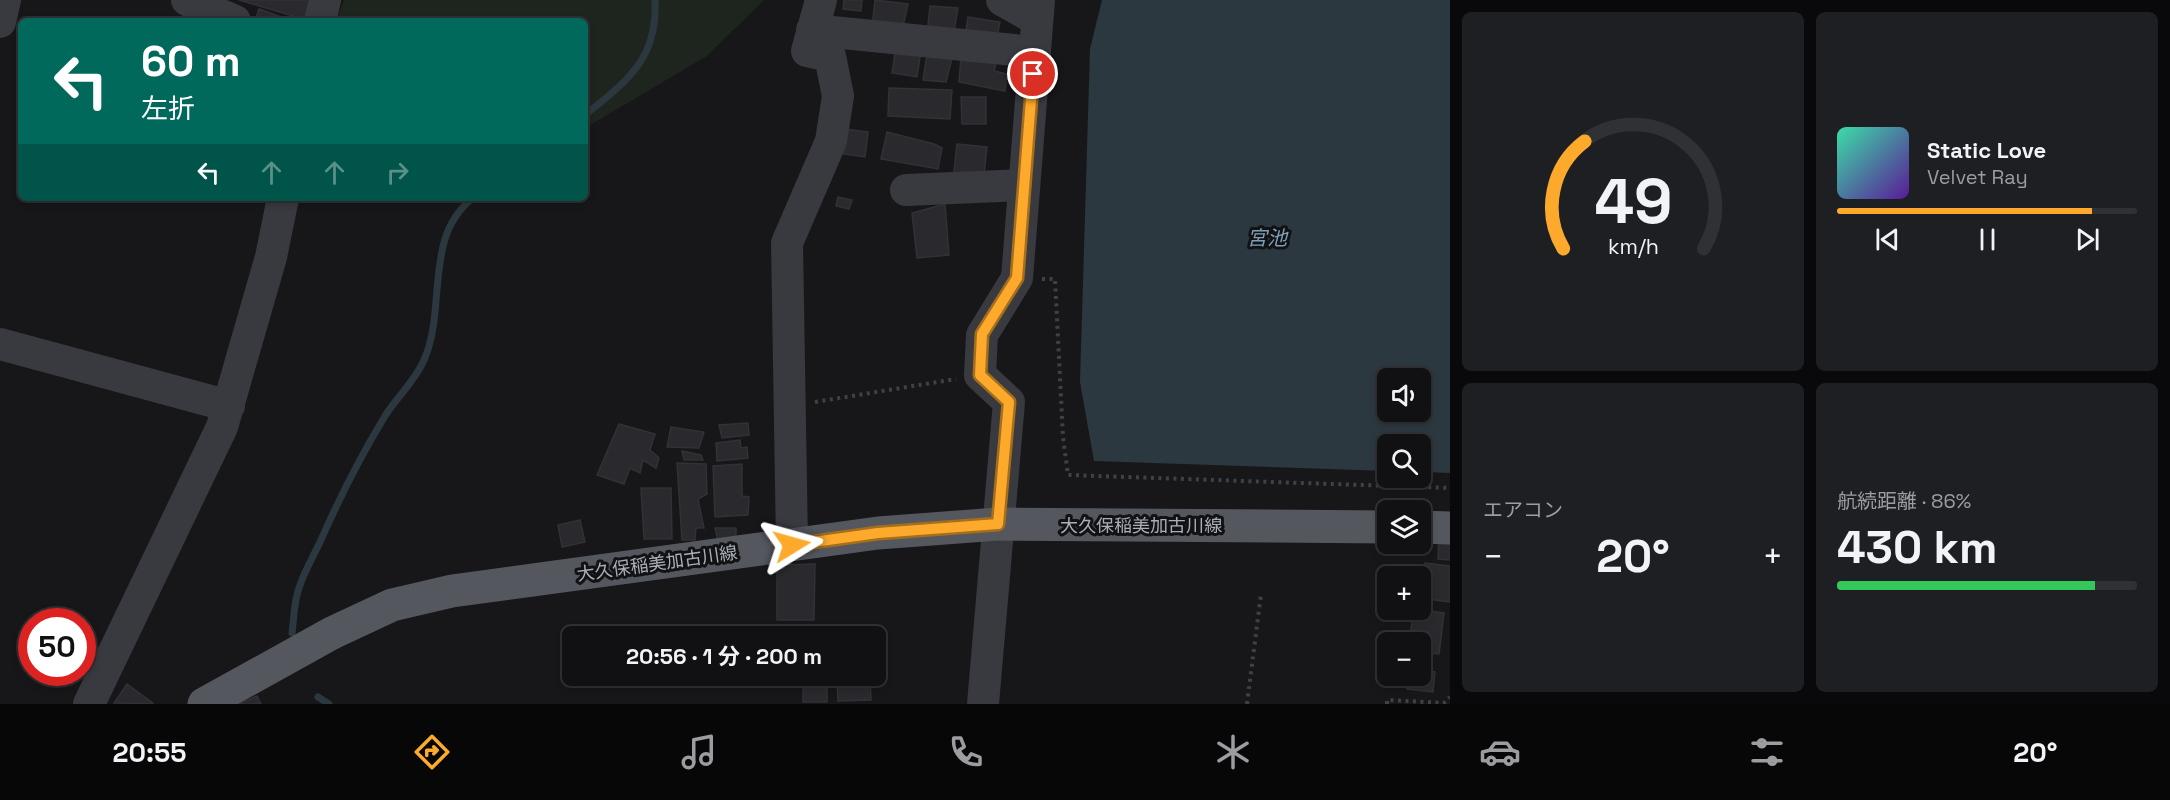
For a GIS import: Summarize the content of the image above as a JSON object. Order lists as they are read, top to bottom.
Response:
{
  "streets": {
    "main road": ["大久保稲美加古川線"]
  },
  "water": ["宮池"],
  "page": {
    "turn": ["60 m", "左折"],
    "song": ["Static Love", "Velvet Ray"],
    "map_buttons": ["+", "−"],
    "tile": [
      "エアコン",
      ["航続距離 · 86%", "430 km"]
    ],
    "heat": ["−", "20°", "+"],
    "limit": "50",
    "trip": "20:56 · 1 分 · 200 m",
    "tabs": ["20:55", "20°"],
    "gauge": ["49", "km/h"]
  }
}
